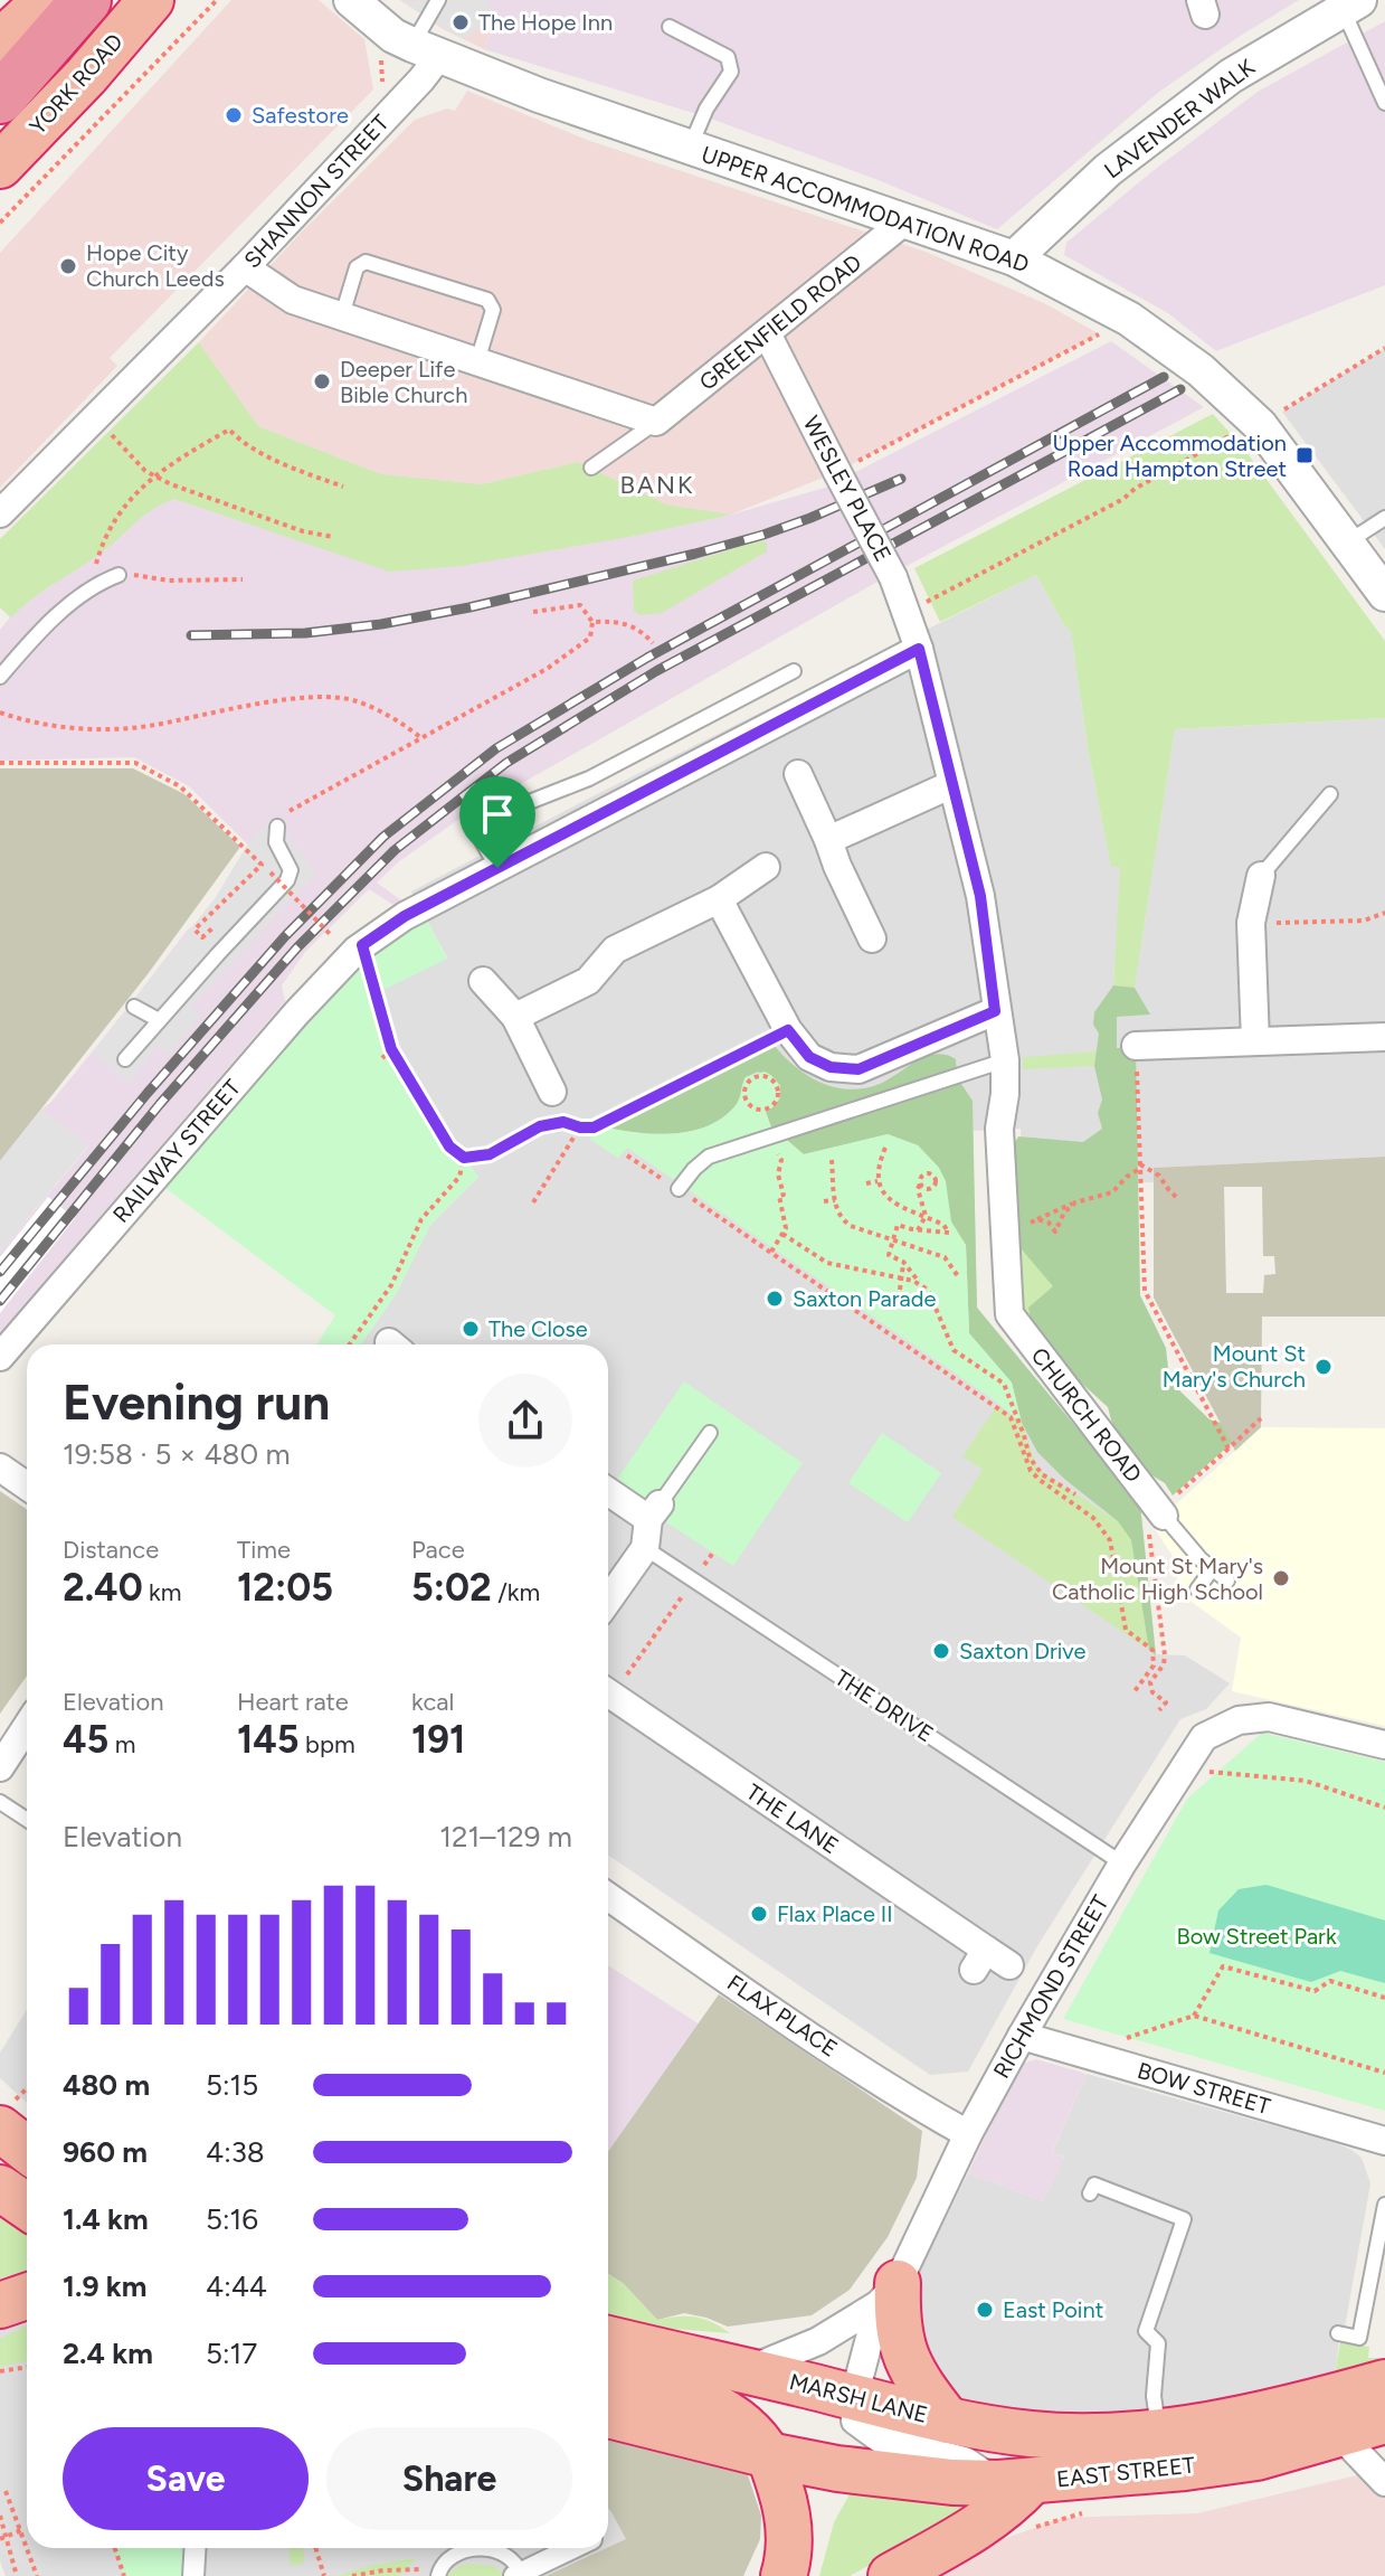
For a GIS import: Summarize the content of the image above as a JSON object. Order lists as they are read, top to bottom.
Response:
{
  "streets": {
    "highway": ["YORK ROAD", "MARSH LANE", "EAST STREET"],
    "street": [
      "LAVENDER WALK",
      "SHANNON STREET",
      "UPPER ACCOMMODATION ROAD",
      "GREENFIELD ROAD",
      "WESLEY PLACE",
      "RAILWAY STREET",
      "CHURCH ROAD",
      "THE LANE",
      "RICHMOND STREET",
      "FLAX PLACE",
      "BOW STREET"
    ],
    "lane": ["THE DRIVE"]
  },
  "crossings": [
    ["LAVENDER WALK", "UPPER ACCOMMODATION ROAD"],
    ["SHANNON STREET", "UPPER ACCOMMODATION ROAD"],
    ["UPPER ACCOMMODATION ROAD", "GREENFIELD ROAD"],
    ["GREENFIELD ROAD", "WESLEY PLACE"],
    ["WESLEY PLACE", "RAILWAY STREET"],
    ["WESLEY PLACE", "CHURCH ROAD"],
    ["THE DRIVE", "RICHMOND STREET"],
    ["RICHMOND STREET", "FLAX PLACE"],
    ["RICHMOND STREET", "BOW STREET"],
    ["RICHMOND STREET", "MARSH LANE"],
    ["MARSH LANE", "EAST STREET"]
  ],
  "districts": ["BANK"],
  "parks": ["Bow Street Park"],
  "places": {
    "other": [
      "The Hope Inn",
      "Safestore",
      "Hope City Church Leeds",
      "Deeper Life Bible Church",
      "Saxton Parade",
      "The Close",
      "Mount St Mary's Church",
      "Mount St Mary's Catholic High School",
      "Saxton Drive",
      "Flax Place II",
      "East Point"
    ],
    "transit": ["Upper Accommodation Road Hampton Street"]
  },
  "page": {
    "heading": ["Evening run", "19:58 · 5 × 480 m"],
    "stats": [
      ["Distance", "2.40 km"],
      ["Time", "12:05"],
      ["Pace", "5:02 /km"],
      ["Elevation", "45 m"],
      ["Heart rate", "145 bpm"],
      ["kcal", "191"]
    ],
    "chart": ["Elevation", "121–129 m"],
    "list": [
      {
        "name": "480 m",
        "note": "5:15"
      },
      {
        "name": "960 m",
        "note": "4:38"
      },
      {
        "name": "1.4 km",
        "note": "5:16"
      },
      {
        "name": "1.9 km",
        "note": "4:44"
      },
      {
        "name": "2.4 km",
        "note": "5:17"
      }
    ],
    "buttons": ["Save", "Share"]
  }
}
